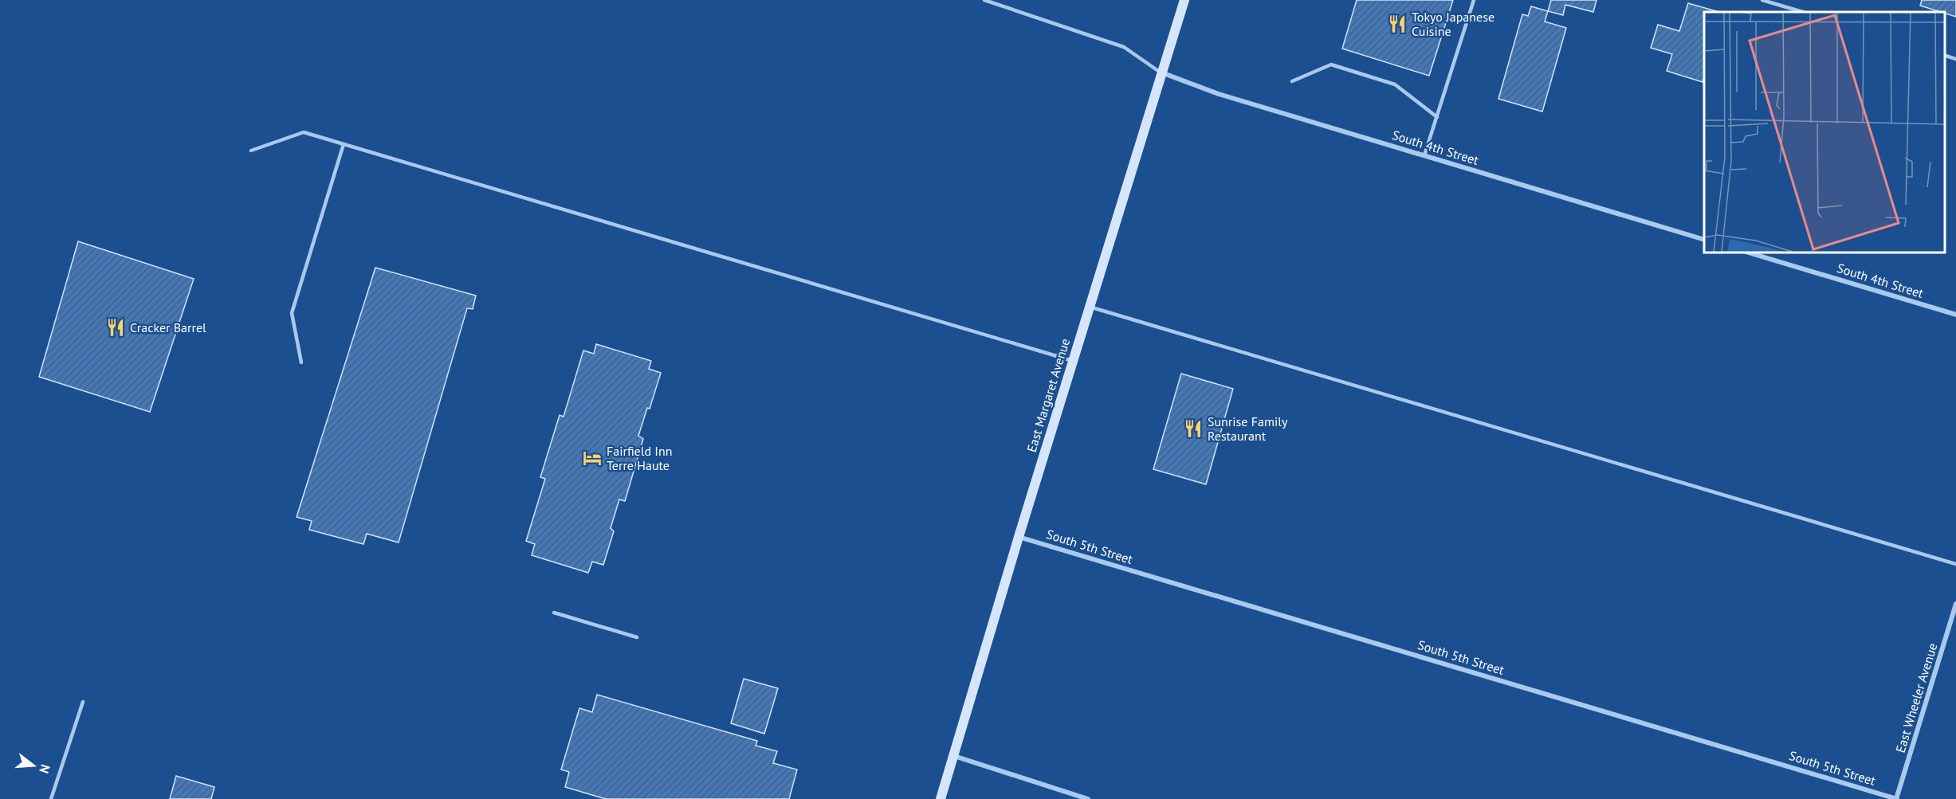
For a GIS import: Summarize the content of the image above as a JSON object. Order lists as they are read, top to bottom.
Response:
{
  "streets": {
    "main road": ["East Margaret Avenue"],
    "street": ["South 4th Street", "South 5th Street", "East Wheeler Avenue"]
  },
  "crossings": [
    ["South 4th Street", "East Margaret Avenue"],
    ["East Margaret Avenue", "South 5th Street"],
    ["South 5th Street", "East Wheeler Avenue"]
  ],
  "places": {
    "restaurant": ["Tokyo Japanese Cuisine", "Cracker Barrel", "Sunrise Family Restaurant"],
    "hotel": ["Fairfield Inn Terre Haute"]
  },
  "north": "right"
}
